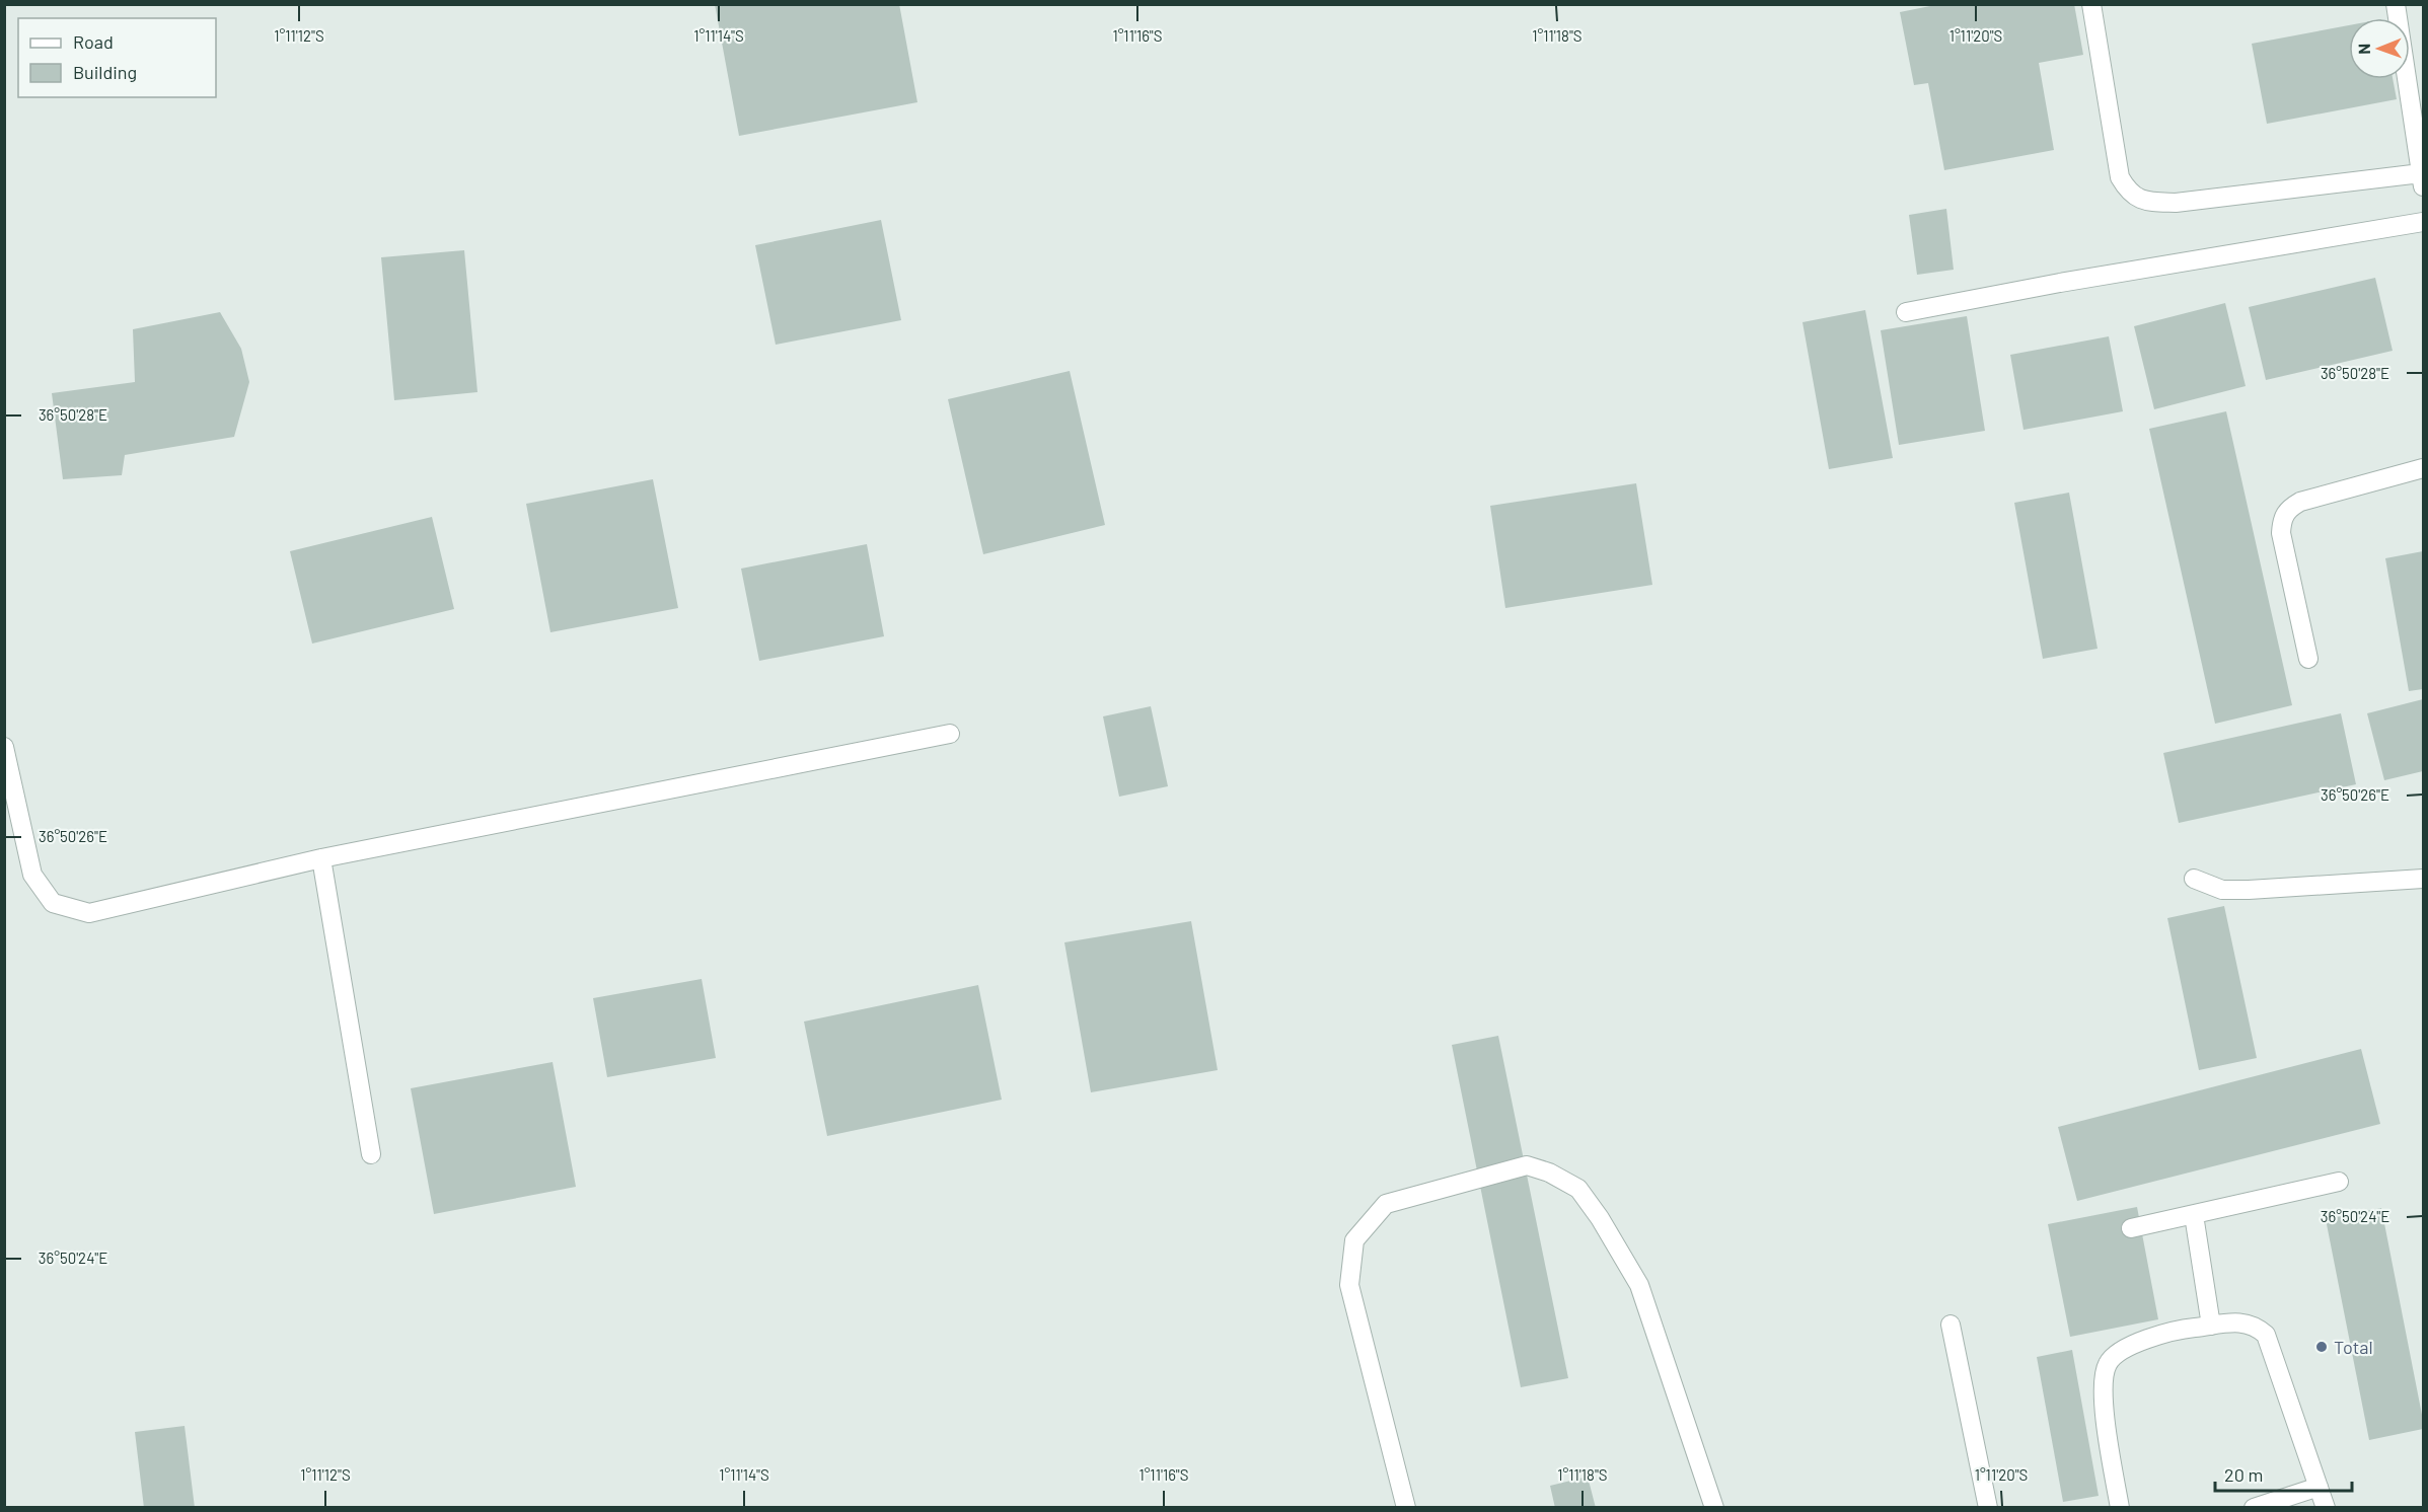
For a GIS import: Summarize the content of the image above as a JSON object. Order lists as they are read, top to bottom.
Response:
{
  "places": ["Total"],
  "legend": ["Road", "Building"],
  "scale_bar": "20 m",
  "north": "left",
  "coordinates": [
    "1°11'12\"S",
    "1°11'14\"S",
    "1°11'16\"S",
    "1°11'18\"S",
    "1°11'20\"S",
    "36°50'28\"E",
    "36°50'26\"E",
    "36°50'24\"E"
  ]
}
